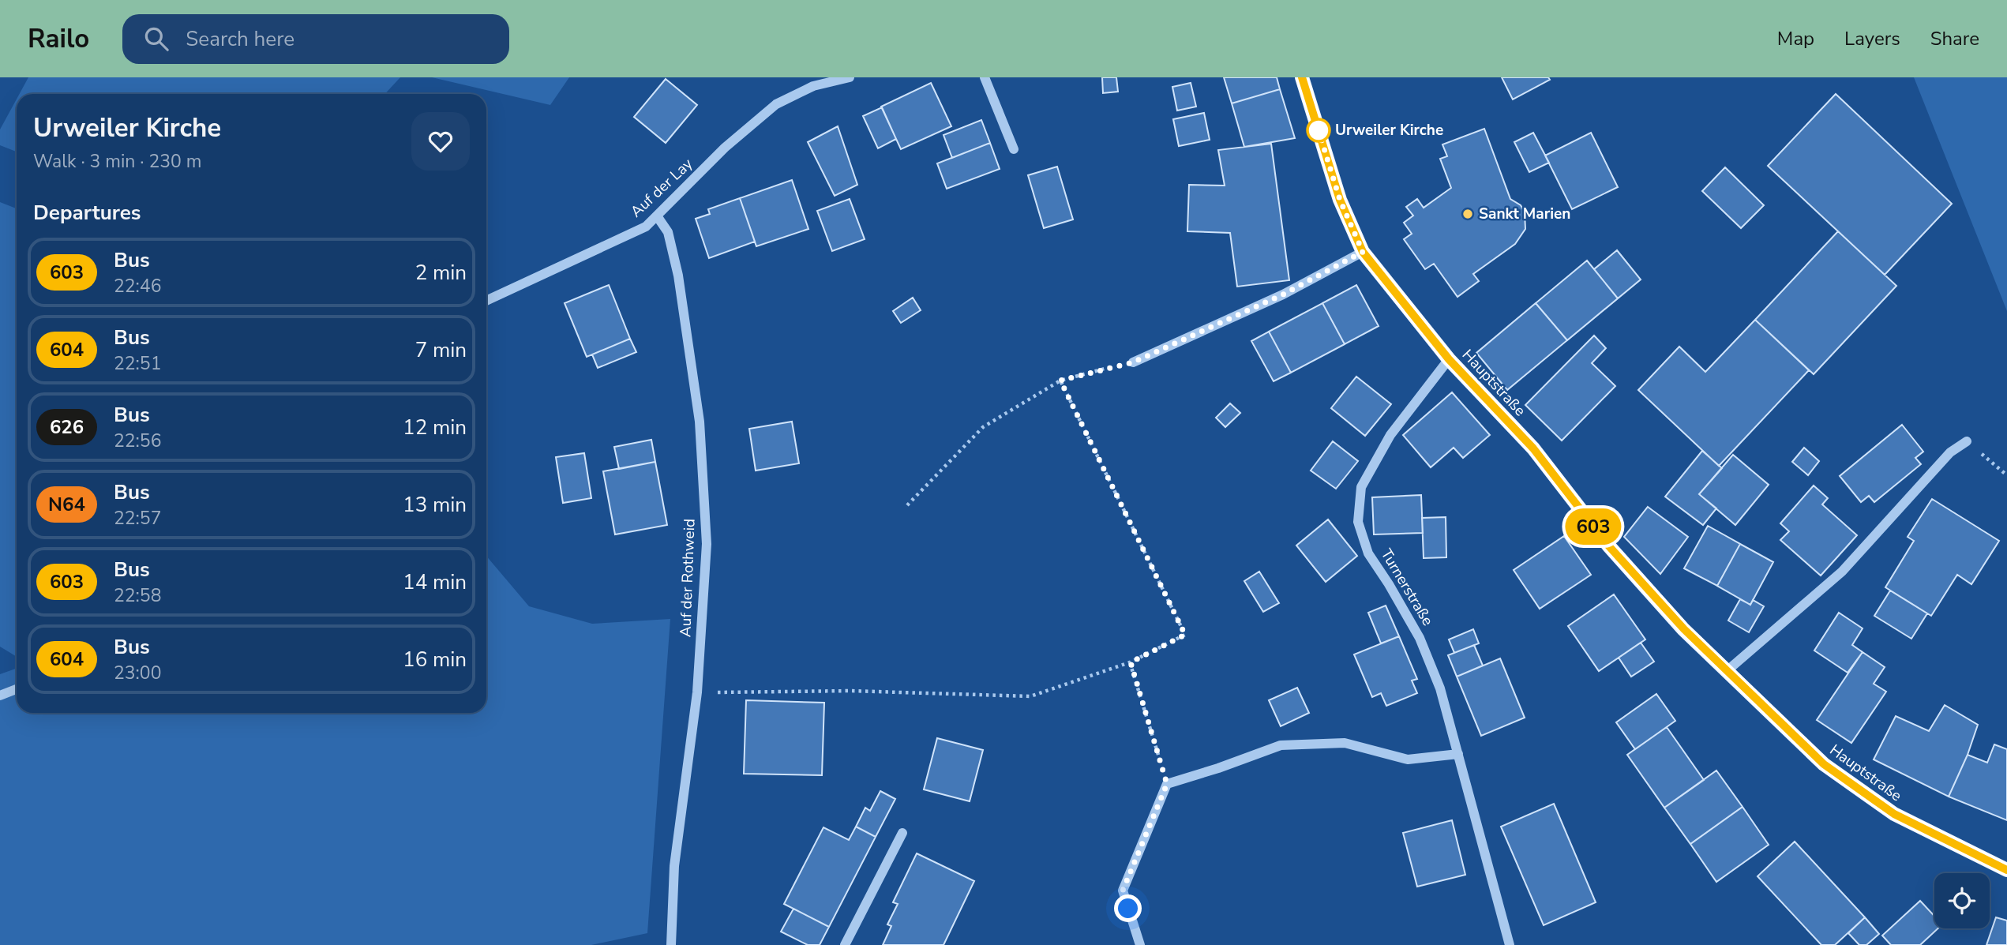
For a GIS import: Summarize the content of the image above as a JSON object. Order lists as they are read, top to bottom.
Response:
{
  "streets": {
    "main road": ["Hauptstraße"],
    "street": ["Auf der Lay", "Auf der Rothweid", "Turnerstraße"]
  },
  "crossings": [
    ["Auf der Lay", "Auf der Rothweid"],
    ["Hauptstraße", "Turnerstraße"]
  ],
  "places": ["Urweiler Kirche", "Sankt Marien"],
  "lines": ["bus line 603"],
  "page": {
    "header": "Railo",
    "search": "Search here",
    "nav": ["Map", "Layers", "Share"],
    "on_map": "603",
    "heading": [
      ["Urweiler Kirche", "Walk · 3 min · 230 m"],
      "Departures"
    ],
    "list": [
      {
        "mark": "603",
        "name": "Bus",
        "note": "22:46",
        "value": "2 min"
      },
      {
        "mark": "604",
        "name": "Bus",
        "note": "22:51",
        "value": "7 min"
      },
      {
        "mark": "626",
        "name": "Bus",
        "note": "22:56",
        "value": "12 min"
      },
      {
        "mark": "N64",
        "name": "Bus",
        "note": "22:57",
        "value": "13 min"
      },
      {
        "mark": "603",
        "name": "Bus",
        "note": "22:58",
        "value": "14 min"
      },
      {
        "mark": "604",
        "name": "Bus",
        "note": "23:00",
        "value": "16 min"
      }
    ]
  }
}
